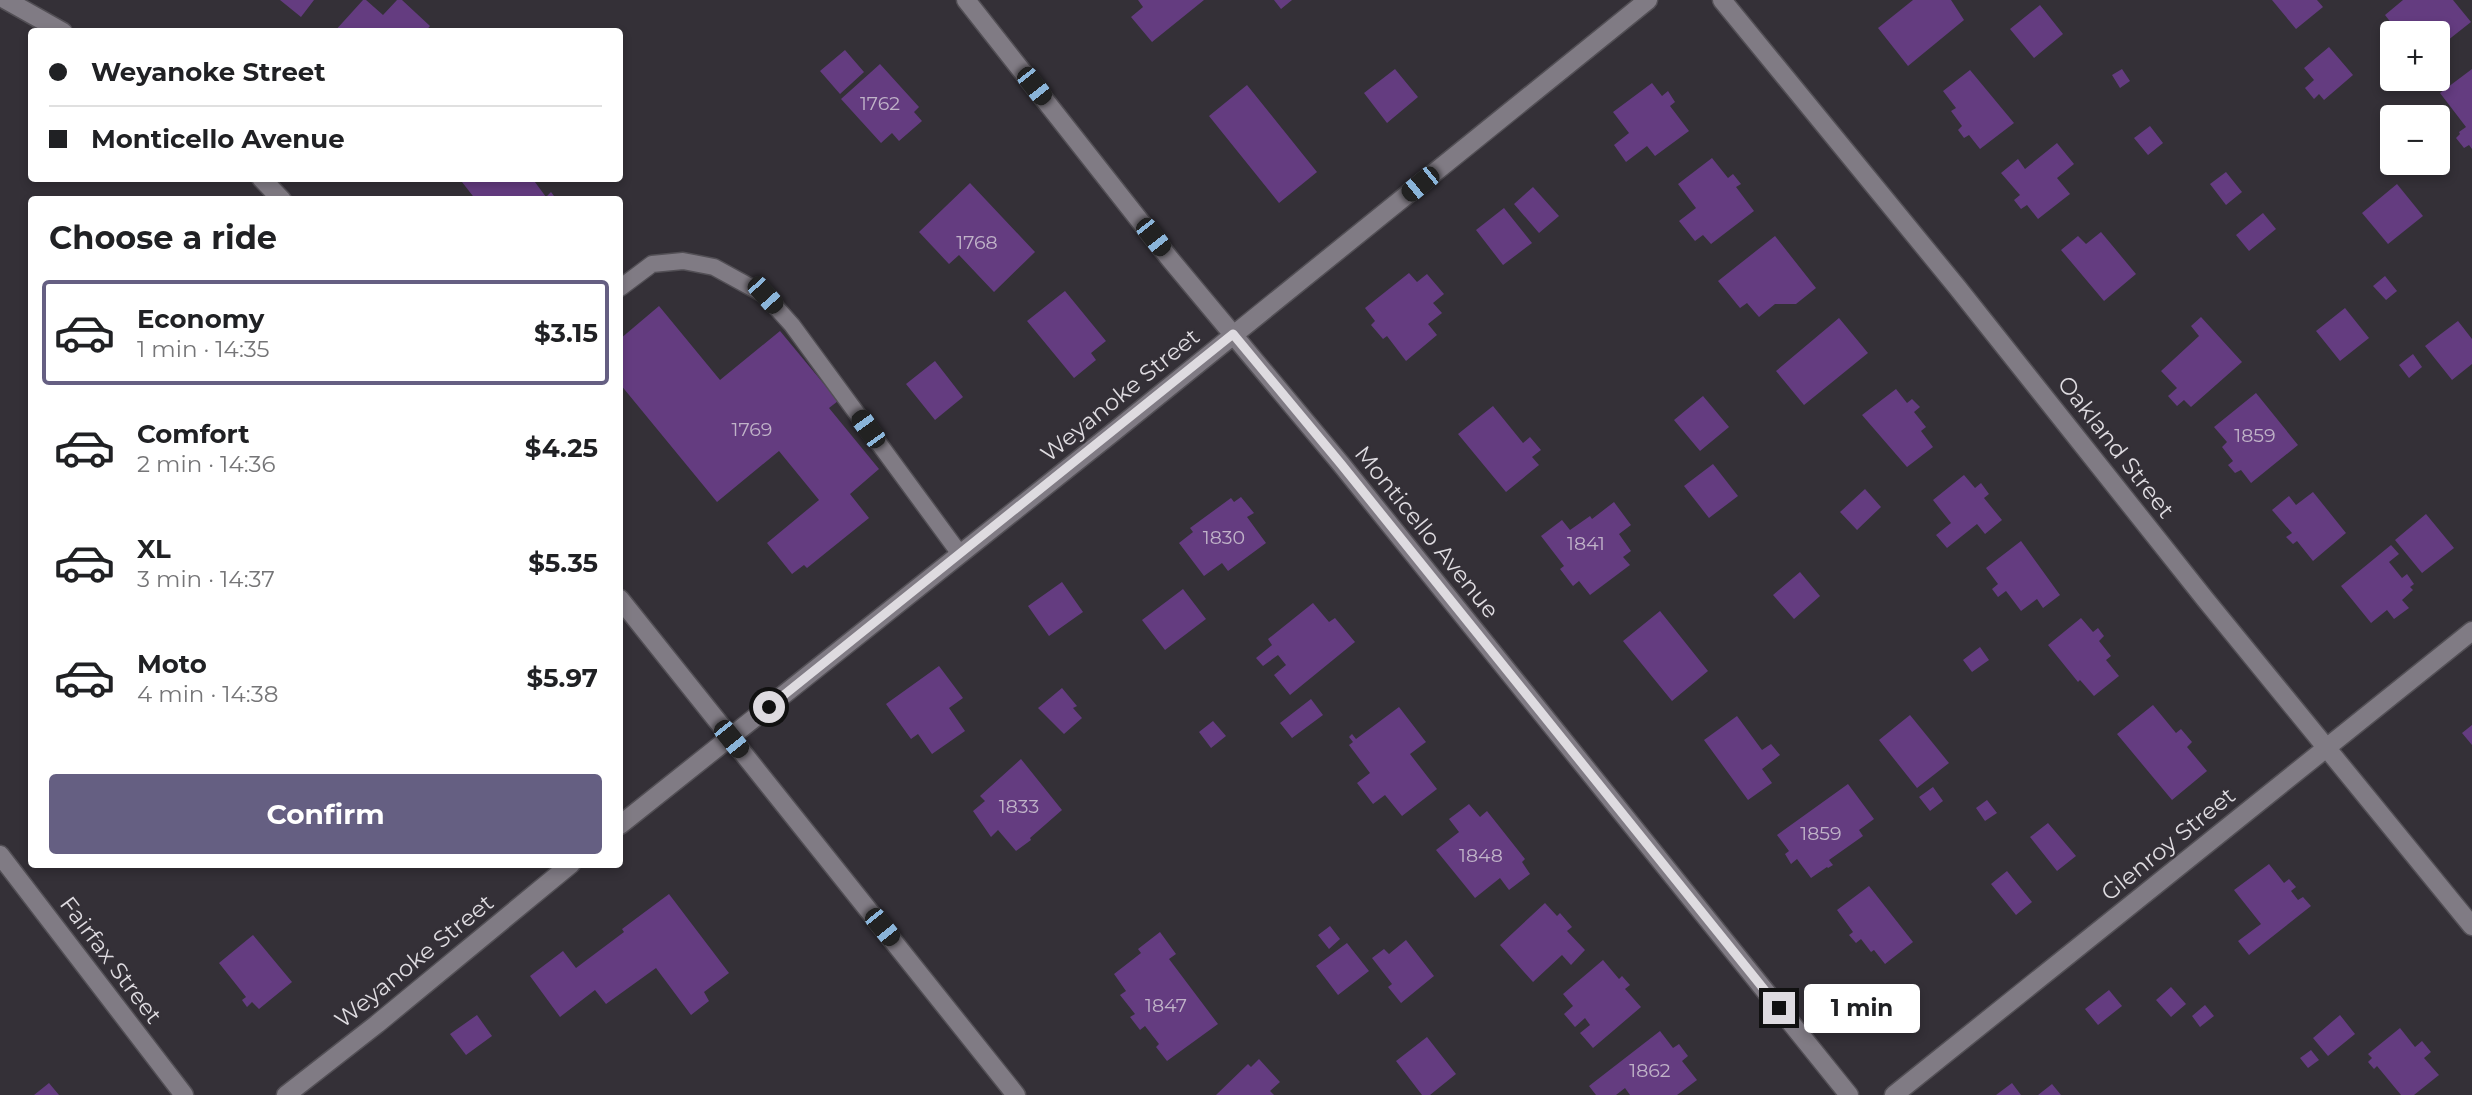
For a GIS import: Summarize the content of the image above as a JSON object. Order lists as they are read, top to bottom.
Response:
{
  "streets": {
    "street": [
      "Weyanoke Street",
      "Oakland Street",
      "Monticello Avenue",
      "Glenroy Street",
      "Fairfax Street"
    ]
  },
  "crossings": [
    ["Weyanoke Street", "Monticello Avenue"],
    ["Oakland Street", "Glenroy Street"]
  ],
  "house_numbers": [
    "1762",
    "1768",
    "1769",
    "1859",
    "1830",
    "1841",
    "1833",
    "1859",
    "1848",
    "1847",
    "1862"
  ],
  "page": {
    "map_buttons": ["+", "−"],
    "banner": ["Weyanoke Street", "Monticello Avenue"],
    "heading": "Choose a ride",
    "list": [
      {
        "name": "Economy",
        "note": "1 min · 14:35",
        "value": "$3.15"
      },
      {
        "name": "Comfort",
        "note": "2 min · 14:36",
        "value": "$4.25"
      },
      {
        "name": "XL",
        "note": "3 min · 14:37",
        "value": "$5.35"
      },
      {
        "name": "Moto",
        "note": "4 min · 14:38",
        "value": "$5.97"
      }
    ],
    "buttons": "Confirm",
    "bubble": "1 min"
  }
}
